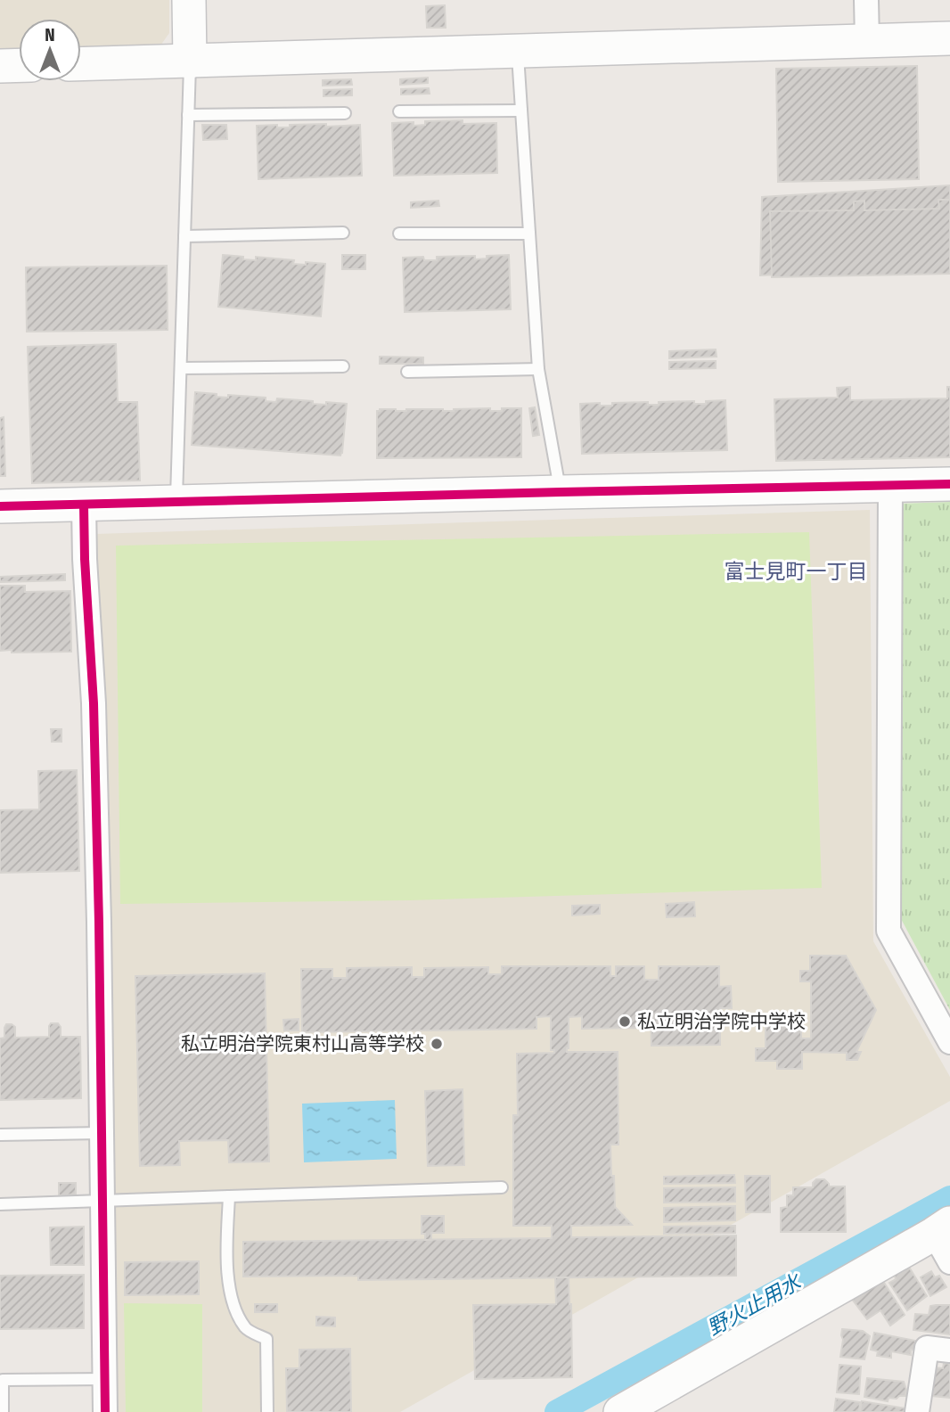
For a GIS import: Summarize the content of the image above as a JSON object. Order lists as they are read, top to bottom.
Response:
{
  "districts": ["富士見町一丁目"],
  "water": ["野火止用水"],
  "places": ["私立明治学院中学校", "私立明治学院東村山高等学校"],
  "north": "top"
}
